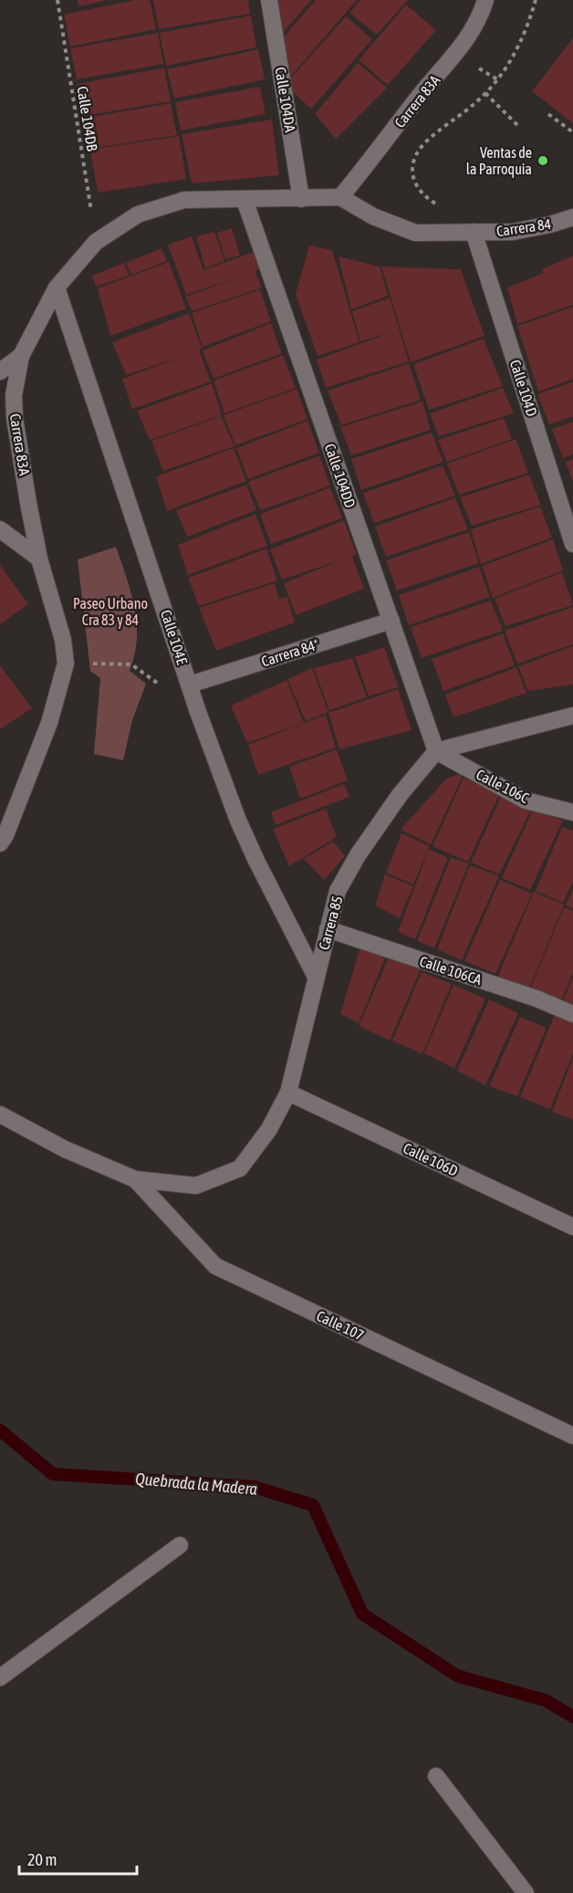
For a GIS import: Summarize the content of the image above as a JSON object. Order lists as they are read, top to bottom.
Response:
{
  "streets": {
    "street": [
      "Calle 104DA",
      "Carrera 83A",
      "Carrera 84",
      "Calle 104D",
      "Calle 104DD",
      "Calle 104E",
      "Carrera 84*",
      "Calle 106C",
      "Carrera 85",
      "Calle 106CA",
      "Calle 106D",
      "Calle 107"
    ],
    "path": ["Calle 104DB"]
  },
  "crossings": [
    ["Calle 104DA", "Carrera 83A"],
    ["Carrera 83A", "Calle 104DB"],
    ["Carrera 83A", "Calle 104DD"],
    ["Carrera 83A", "Calle 104E"],
    ["Carrera 84", "Calle 104D"],
    ["Calle 104DD", "Carrera 84*"],
    ["Calle 104DD", "Calle 106C"],
    ["Calle 104DD", "Carrera 85"],
    ["Calle 104E", "Carrera 84*"],
    ["Calle 104E", "Carrera 85"],
    ["Calle 106C", "Carrera 85"],
    ["Carrera 85", "Calle 106CA"],
    ["Carrera 85", "Calle 106D"],
    ["Carrera 85", "Calle 107"]
  ],
  "water": ["Quebrada la Madera"],
  "parks": ["Paseo Urbano Cra 83 y 84"],
  "places": ["Ventas de la Parroquia"],
  "scale_bar": "20 m"
}
